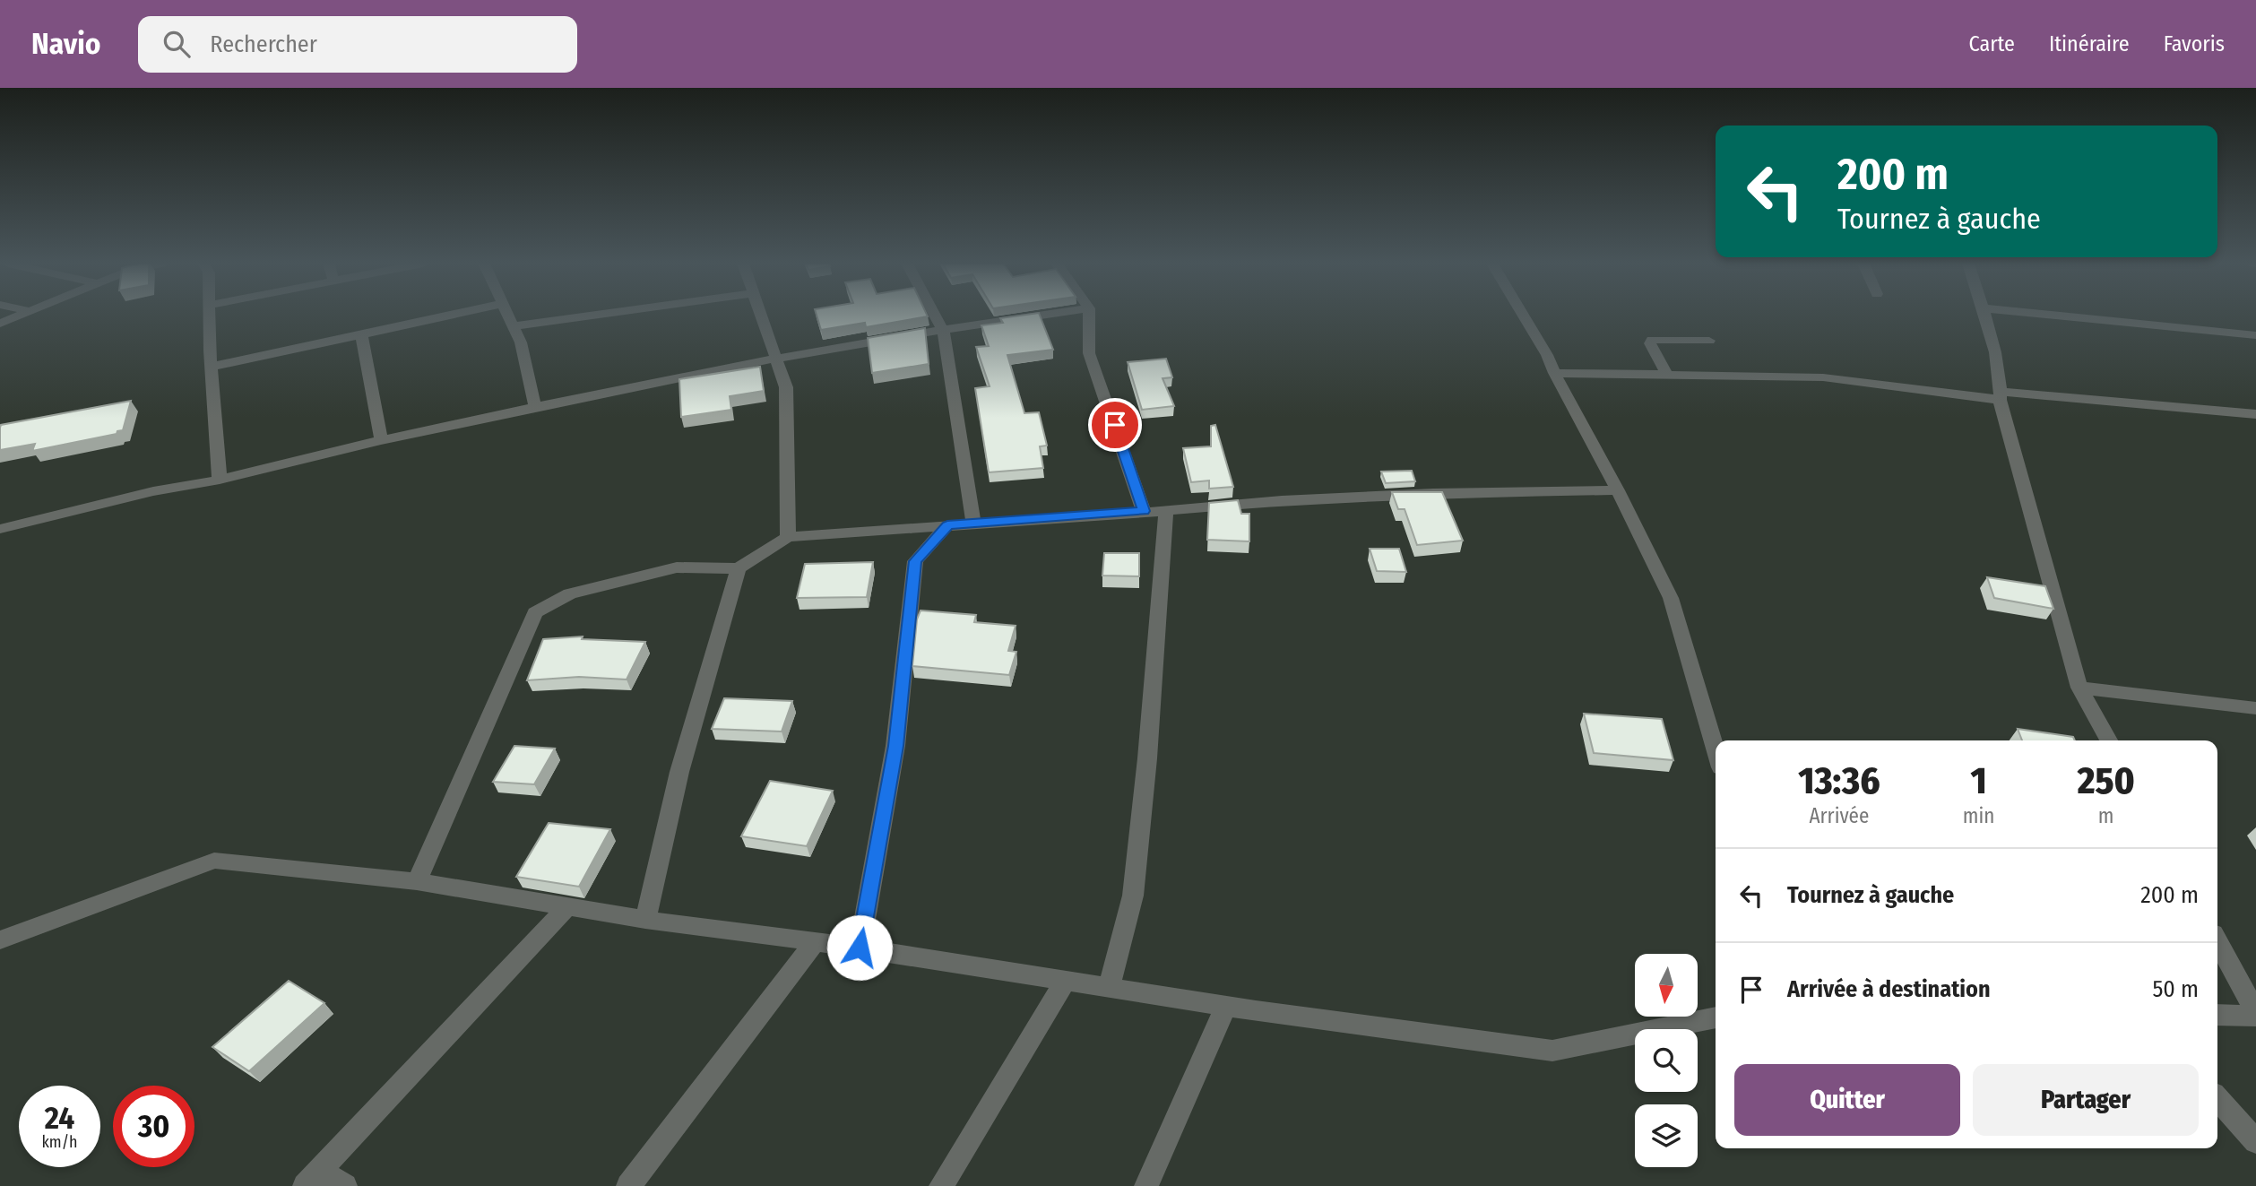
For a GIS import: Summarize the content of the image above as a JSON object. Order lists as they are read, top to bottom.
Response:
{
  "north": "bottom",
  "page": {
    "header": "Navio",
    "search": "Rechercher",
    "nav": ["Carte", "Itinéraire", "Favoris"],
    "turn": ["200 m", "Tournez à gauche"],
    "eta": [
      "13:36",
      "Arrivée",
      "1",
      "min",
      "250",
      "m"
    ],
    "list": [
      {
        "name": "Tournez à gauche",
        "value": "200 m"
      },
      {
        "name": "Arrivée à destination",
        "value": "50 m"
      }
    ],
    "buttons": ["Quitter", "Partager"],
    "speed": "24 km/h",
    "limit": "30"
  }
}
